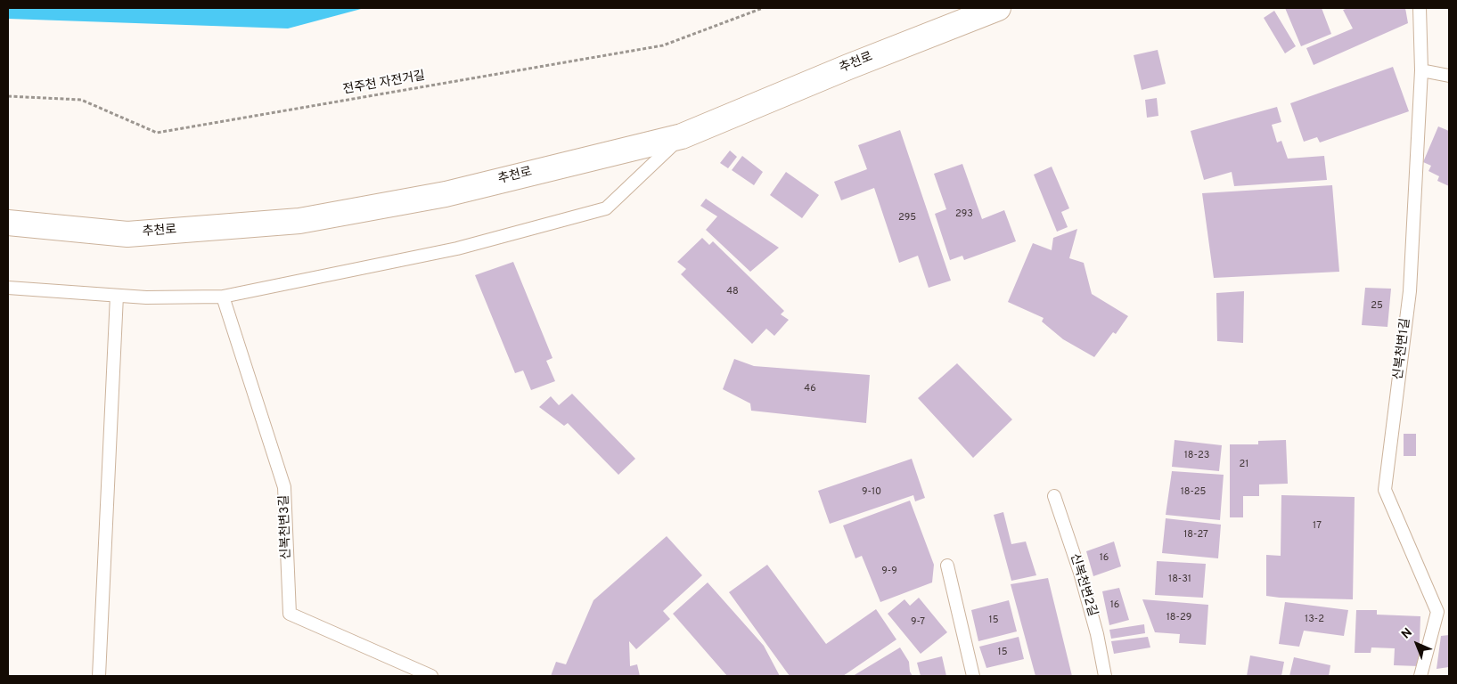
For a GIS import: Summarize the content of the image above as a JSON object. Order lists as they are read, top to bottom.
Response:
{
  "streets": {
    "street": ["추천로"],
    "lane": ["신복천변1길", "신복천변3길", "신복천변2길"],
    "path": ["전주천 자전거길"]
  },
  "house_numbers": [
    "293",
    "295",
    "48",
    "25",
    "46",
    "18-23",
    "21",
    "9-10",
    "18-25",
    "17",
    "18-27",
    "16",
    "9-9",
    "18-31",
    "16",
    "18-29",
    "13-2",
    "15",
    "9-7",
    "15"
  ],
  "north": "top left"
}
